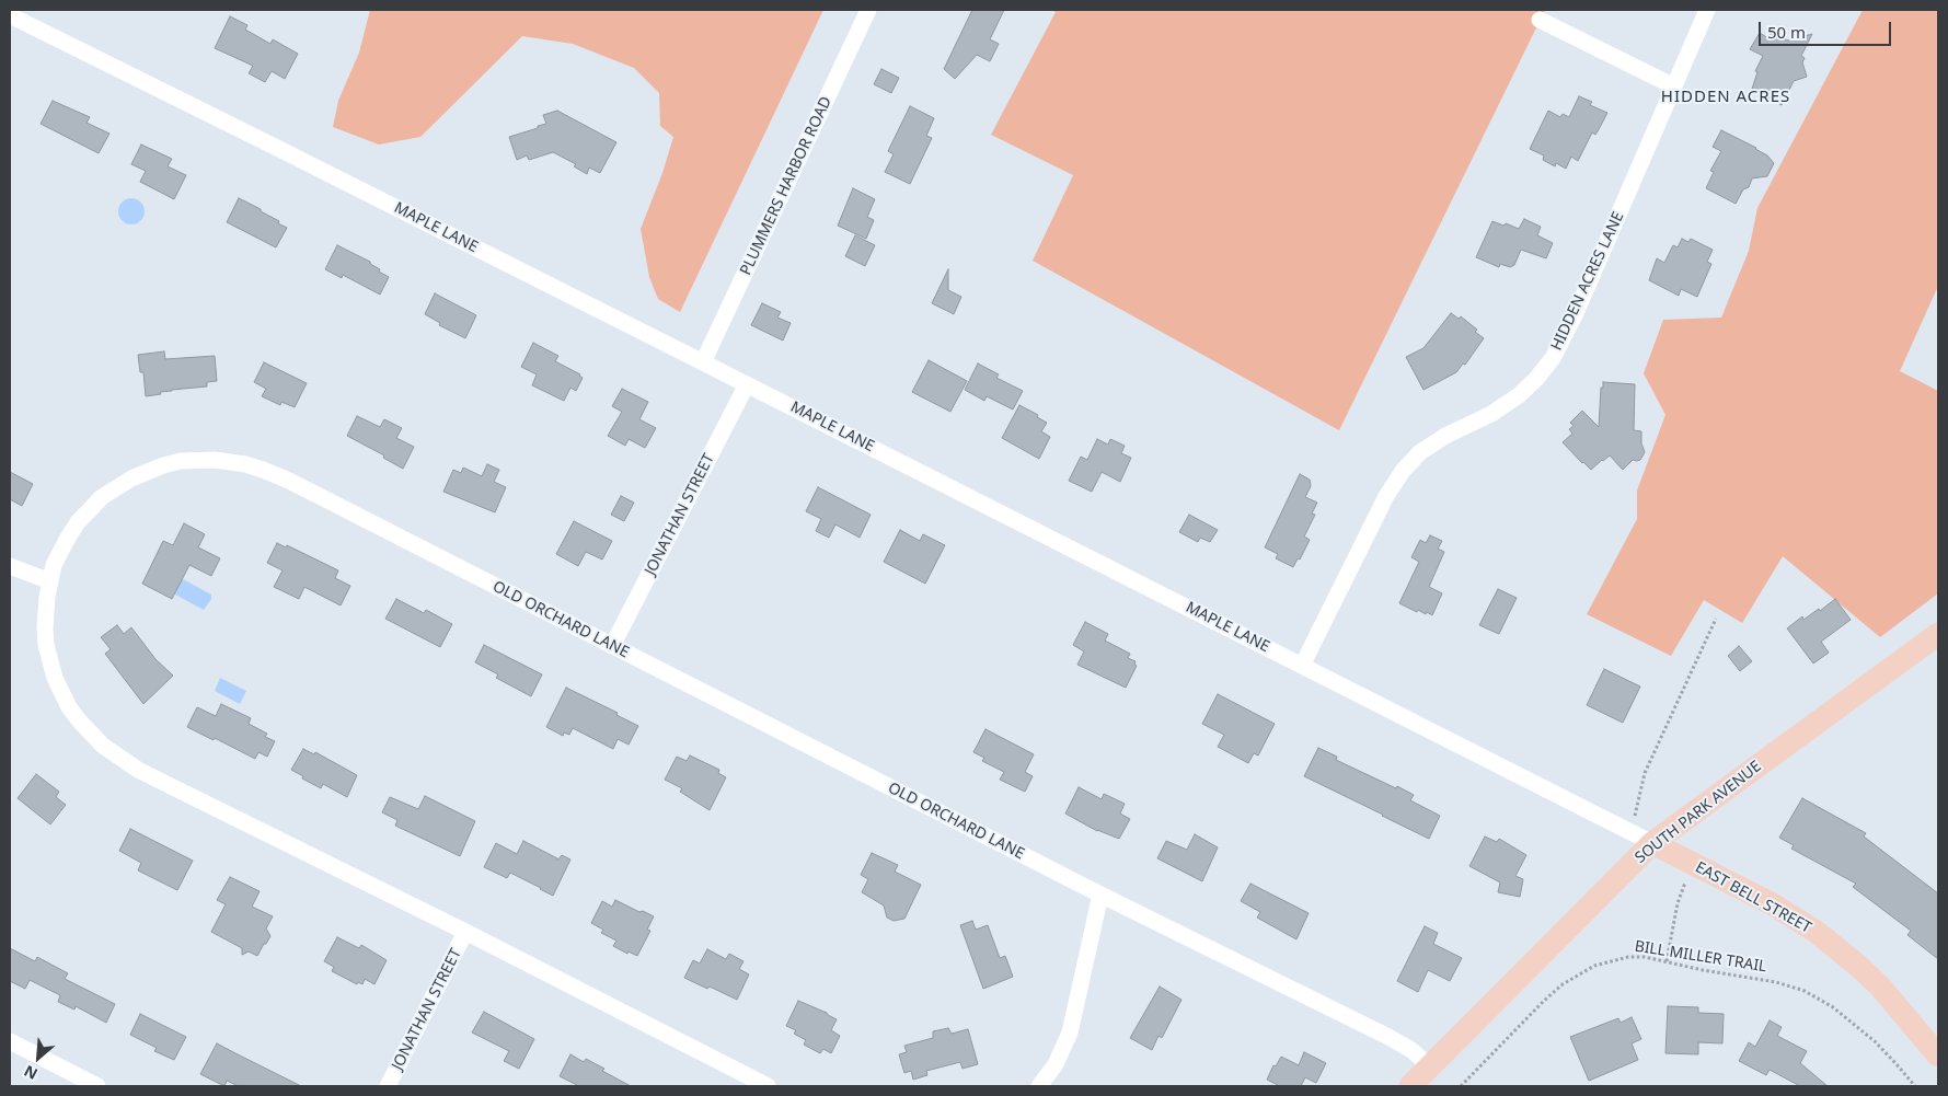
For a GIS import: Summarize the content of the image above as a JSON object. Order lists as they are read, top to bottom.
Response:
{
  "streets": {
    "main road": ["SOUTH PARK AVENUE", "EAST BELL STREET"],
    "street": [
      "PLUMMERS HARBOR ROAD",
      "MAPLE LANE",
      "HIDDEN ACRES LANE",
      "JONATHAN STREET",
      "OLD ORCHARD LANE"
    ],
    "path": ["BILL MILLER TRAIL"]
  },
  "crossings": [
    ["PLUMMERS HARBOR ROAD", "MAPLE LANE"],
    ["MAPLE LANE", "HIDDEN ACRES LANE"],
    ["MAPLE LANE", "JONATHAN STREET"],
    ["MAPLE LANE", "SOUTH PARK AVENUE"],
    ["MAPLE LANE", "EAST BELL STREET"],
    ["JONATHAN STREET", "OLD ORCHARD LANE"],
    ["OLD ORCHARD LANE", "SOUTH PARK AVENUE"],
    ["SOUTH PARK AVENUE", "EAST BELL STREET"]
  ],
  "districts": ["HIDDEN ACRES"],
  "scale_bar": "50 m",
  "north": "bottom left"
}
